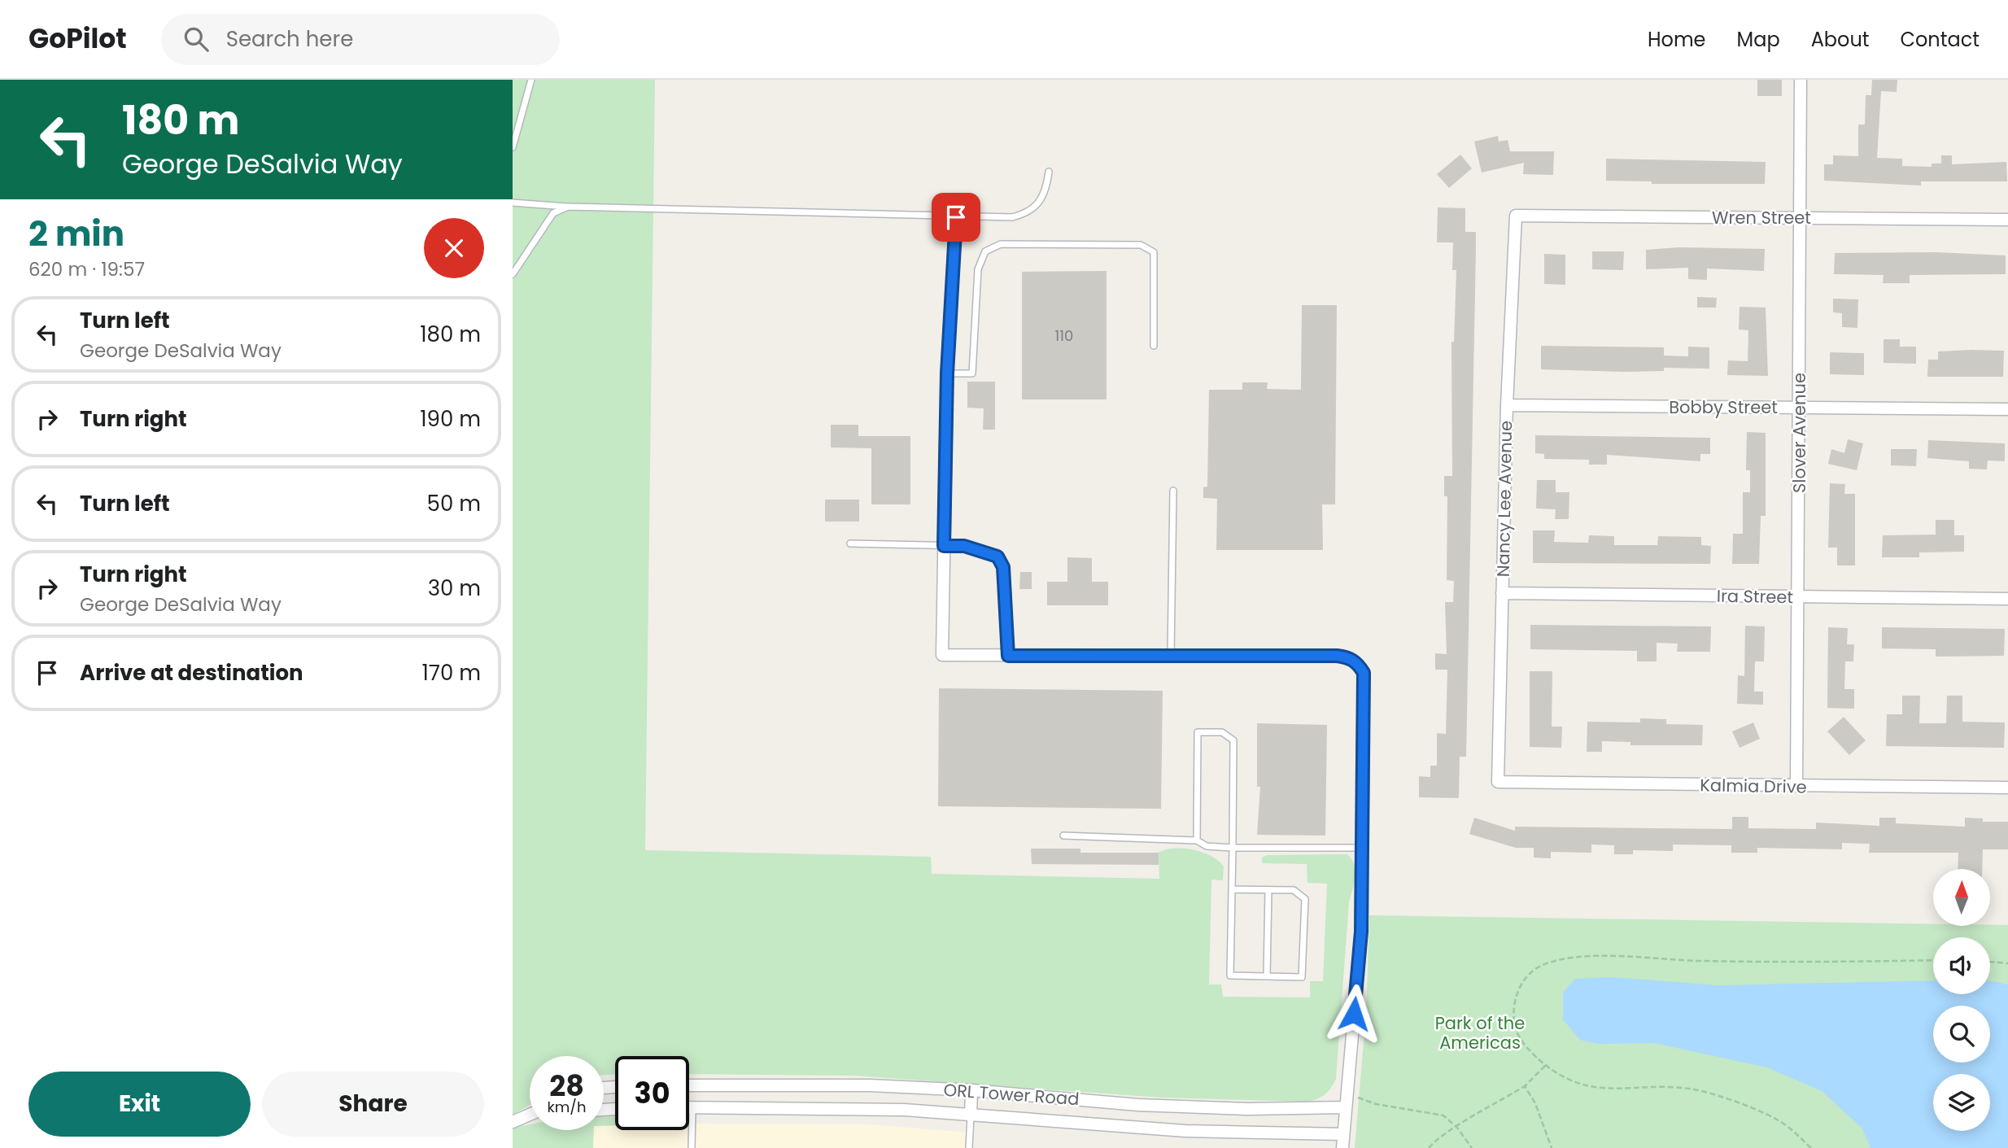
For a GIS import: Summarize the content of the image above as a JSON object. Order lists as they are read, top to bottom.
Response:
{
  "streets": {
    "street": [
      "Wren Street",
      "Bobby Street",
      "Slover Avenue",
      "Nancy Lee Avenue",
      "Ira Street",
      "Kalmia Drive",
      "ORL Tower Road"
    ]
  },
  "crossings": [
    ["Wren Street", "Slover Avenue"],
    ["Wren Street", "Nancy Lee Avenue"],
    ["Bobby Street", "Slover Avenue"],
    ["Bobby Street", "Nancy Lee Avenue"],
    ["Slover Avenue", "Ira Street"],
    ["Slover Avenue", "Kalmia Drive"],
    ["Nancy Lee Avenue", "Ira Street"],
    ["Nancy Lee Avenue", "Kalmia Drive"]
  ],
  "parks": ["Park of the Americas"],
  "house_numbers": ["110"],
  "north": "top",
  "page": {
    "header": "GoPilot",
    "search": "Search here",
    "nav": [
      "Home",
      "Map",
      "About",
      "Contact"
    ],
    "turn": ["180 m", "George DeSalvia Way"],
    "heading": ["2 min", "620 m · 19:57"],
    "list": [
      {
        "name": "Turn left",
        "note": "George DeSalvia Way",
        "value": "180 m"
      },
      {
        "name": "Turn right",
        "value": "190 m"
      },
      {
        "name": "Turn left",
        "value": "50 m"
      },
      {
        "name": "Turn right",
        "note": "George DeSalvia Way",
        "value": "30 m"
      },
      {
        "name": "Arrive at destination",
        "value": "170 m"
      }
    ],
    "speed": "28 km/h",
    "limit": "30",
    "buttons": ["Exit", "Share"]
  }
}
